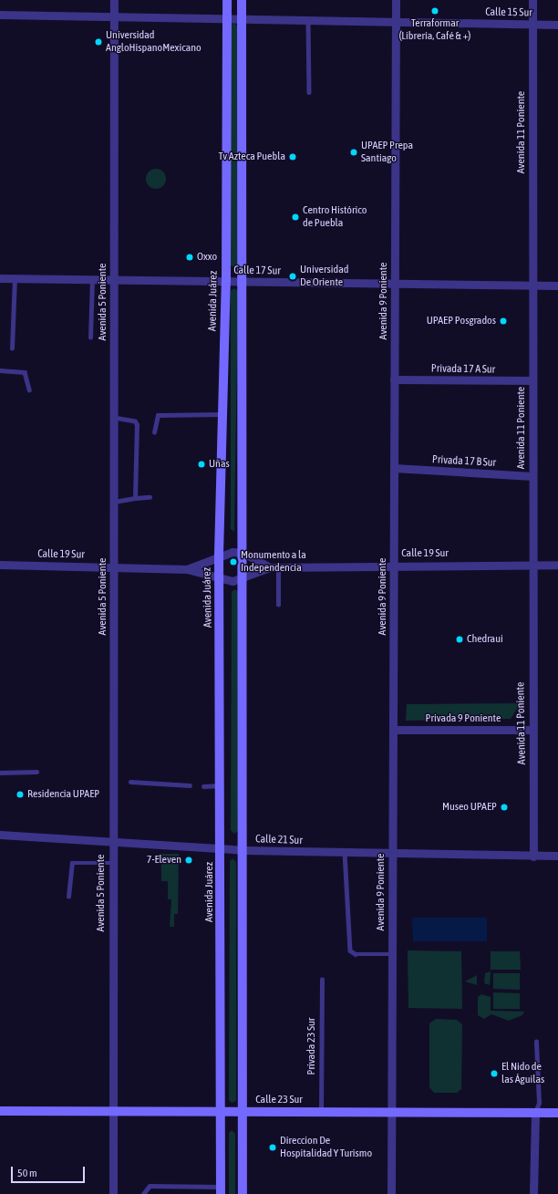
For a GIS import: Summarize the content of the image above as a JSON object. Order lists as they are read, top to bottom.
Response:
{
  "streets": {
    "main road": ["Avenida Juárez", "Calle 23 Sur"],
    "street": [
      "Calle 15 Sur",
      "Avenida 11 Poniente",
      "Calle 17 Sur",
      "Avenida 9 Poniente",
      "Avenida 5 Poniente",
      "Privada 17 A Sur",
      "Privada 17 B Sur",
      "Calle 19 Sur",
      "Privada 9 Poniente",
      "Calle 21 Sur"
    ],
    "lane": ["Privada 23 Sur"]
  },
  "crossings": [
    ["Calle 15 Sur", "Avenida 11 Poniente"],
    ["Calle 15 Sur", "Avenida Juárez"],
    ["Calle 15 Sur", "Avenida 9 Poniente"],
    ["Calle 15 Sur", "Avenida 5 Poniente"],
    ["Avenida 11 Poniente", "Calle 17 Sur"],
    ["Avenida 11 Poniente", "Privada 17 A Sur"],
    ["Avenida 11 Poniente", "Privada 17 B Sur"],
    ["Avenida 11 Poniente", "Calle 19 Sur"],
    ["Avenida 11 Poniente", "Privada 9 Poniente"],
    ["Avenida 11 Poniente", "Calle 21 Sur"],
    ["Calle 17 Sur", "Avenida Juárez"],
    ["Calle 17 Sur", "Avenida 9 Poniente"],
    ["Calle 17 Sur", "Avenida 5 Poniente"],
    ["Avenida Juárez", "Calle 19 Sur"],
    ["Avenida Juárez", "Calle 21 Sur"],
    ["Avenida Juárez", "Calle 23 Sur"],
    ["Avenida 9 Poniente", "Privada 17 A Sur"],
    ["Avenida 9 Poniente", "Privada 17 B Sur"],
    ["Avenida 9 Poniente", "Calle 19 Sur"],
    ["Avenida 9 Poniente", "Privada 9 Poniente"],
    ["Avenida 9 Poniente", "Calle 21 Sur"],
    ["Avenida 9 Poniente", "Calle 23 Sur"],
    ["Avenida 5 Poniente", "Calle 19 Sur"],
    ["Avenida 5 Poniente", "Calle 21 Sur"],
    ["Avenida 5 Poniente", "Calle 23 Sur"],
    ["Privada 23 Sur", "Calle 23 Sur"]
  ],
  "places": [
    "Terraformar (Librería, Café & +)",
    "Universidad AngloHispanoMexicano",
    "UPAEP Prepa Santiago",
    "Tv Azteca Puebla",
    "Centro Histórico de Puebla",
    "Oxxo",
    "Universidad De Oriente",
    "UPAEP Posgrados",
    "Uñas",
    "Monumento a la Independencia",
    "Chedraui",
    "Residencia UPAEP",
    "Museo UPAEP",
    "7-Eleven",
    "El Nido de las Águilas",
    "Direccion De Hospitalidad Y Turismo"
  ],
  "scale_bar": "50 m"
}
